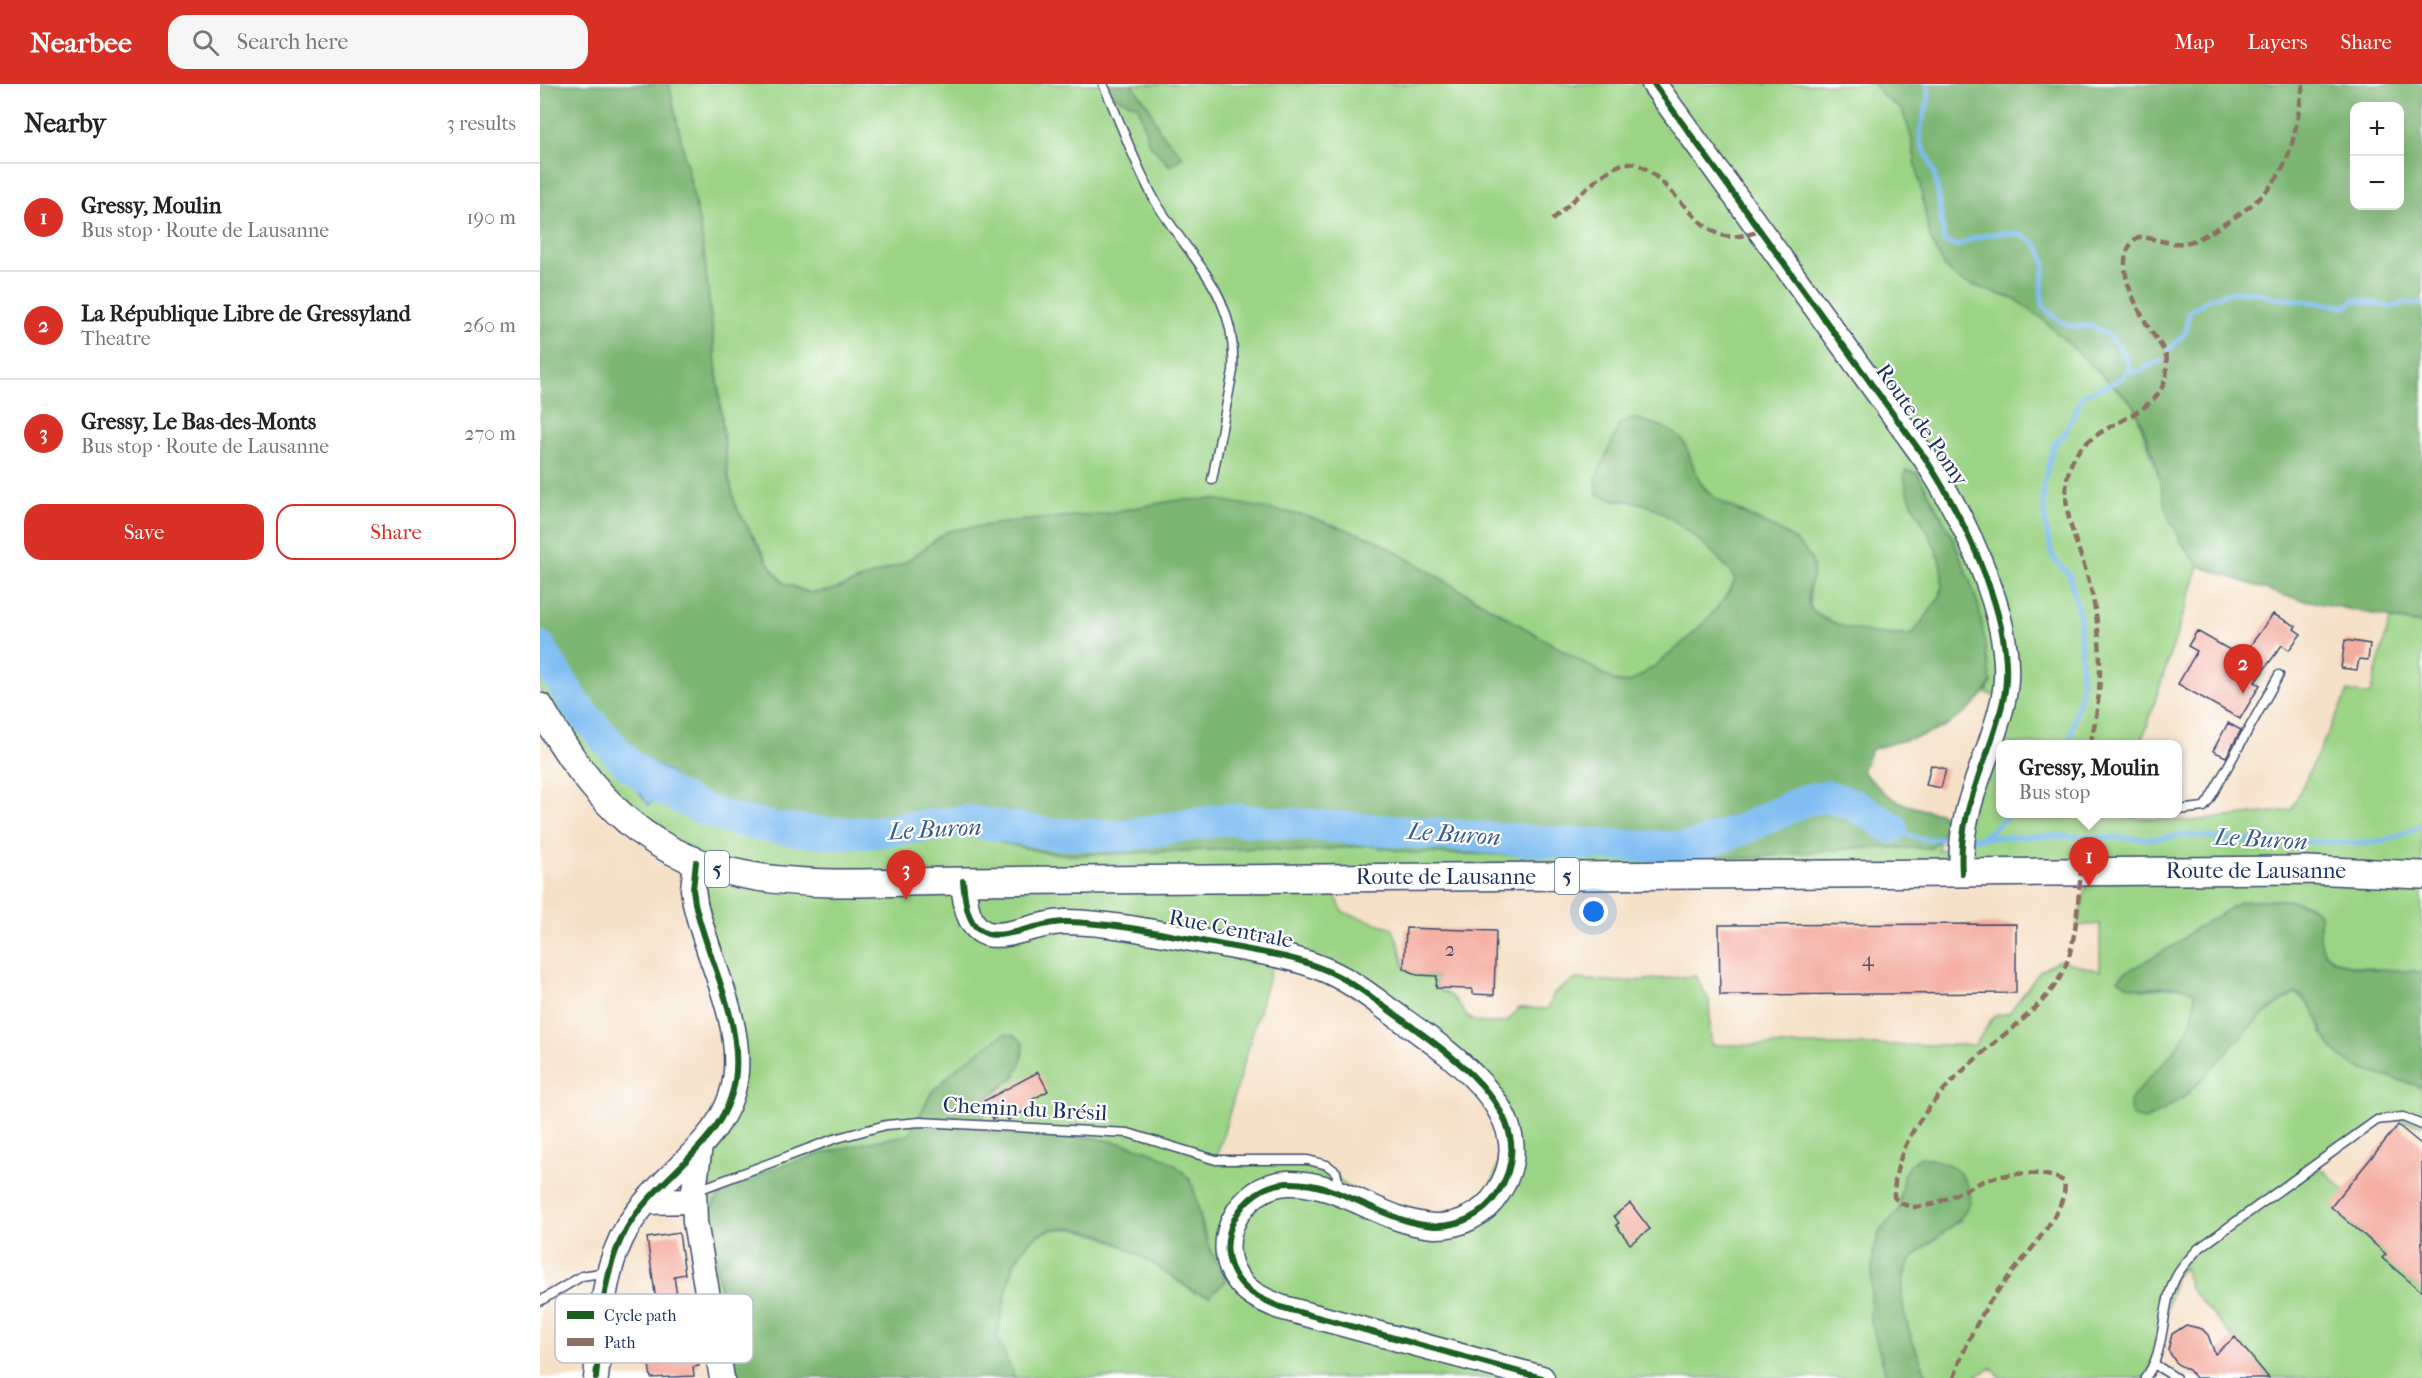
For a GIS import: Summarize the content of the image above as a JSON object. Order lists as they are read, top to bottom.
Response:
{
  "streets": {
    "main road": ["5", "Route de Lausanne"],
    "street": ["Route de Pomy", "Rue Centrale"],
    "lane": ["Chemin du Brésil"]
  },
  "crossings": [
    ["Route de Pomy", "Route de Lausanne"],
    ["Route de Lausanne", "Rue Centrale"],
    ["Rue Centrale", "Chemin du Brésil"]
  ],
  "water": ["Le Buron"],
  "house_numbers": ["2", "4"],
  "legend": ["Cycle path", "Path"],
  "page": {
    "header": "Nearbee",
    "search": "Search here",
    "nav": ["Map", "Layers", "Share"],
    "heading": ["Nearby", "3 results"],
    "map_buttons": ["+", "−"],
    "list": [
      {
        "mark": "1",
        "name": "Gressy, Moulin",
        "note": "Bus stop · Route de Lausanne",
        "value": "190 m"
      },
      {
        "mark": "2",
        "name": "La République Libre de Gressyland",
        "note": "Theatre",
        "value": "260 m"
      },
      {
        "mark": "3",
        "name": "Gressy, Le Bas-des-Monts",
        "note": "Bus stop · Route de Lausanne",
        "value": "270 m"
      }
    ],
    "buttons": ["Save", "Share"],
    "pins": ["2", "1", "3"],
    "popup": ["Gressy, Moulin", "Bus stop"]
  }
}
